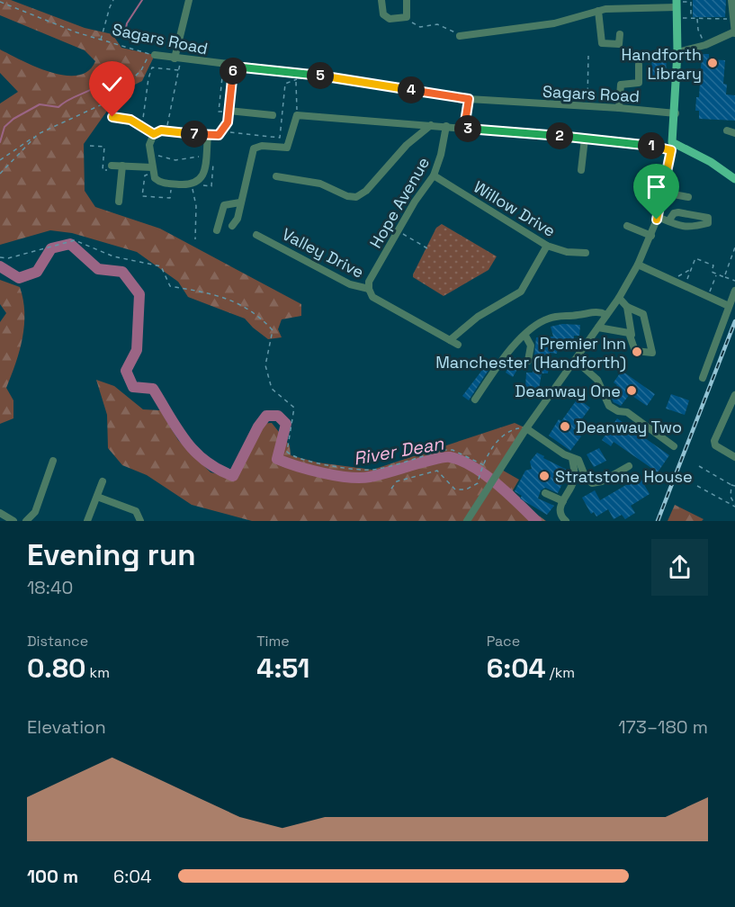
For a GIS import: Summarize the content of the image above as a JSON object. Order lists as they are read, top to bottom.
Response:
{
  "streets": {
    "street": [
      "Sagars Road",
      "Hope Avenue",
      "Willow Drive",
      "Valley Drive"
    ]
  },
  "crossings": [
    ["Hope Avenue", "Willow Drive"],
    ["Hope Avenue", "Valley Drive"]
  ],
  "water": ["River Dean"],
  "places": [
    "Handforth Library",
    "Premier Inn Manchester (Handforth)",
    "Deanway One",
    "Deanway Two",
    "Stratstone House"
  ],
  "page": {
    "pins": [
      "6",
      "5",
      "4",
      "3",
      "7",
      "2",
      "1"
    ],
    "heading": ["Evening run", "18:40"],
    "stats": [
      ["Distance", "0.80 km"],
      ["Time", "4:51"],
      ["Pace", "6:04 /km"]
    ],
    "chart": ["Elevation", "173–180 m"],
    "list": [
      {
        "name": "100 m",
        "note": "6:04"
      }
    ]
  }
}
